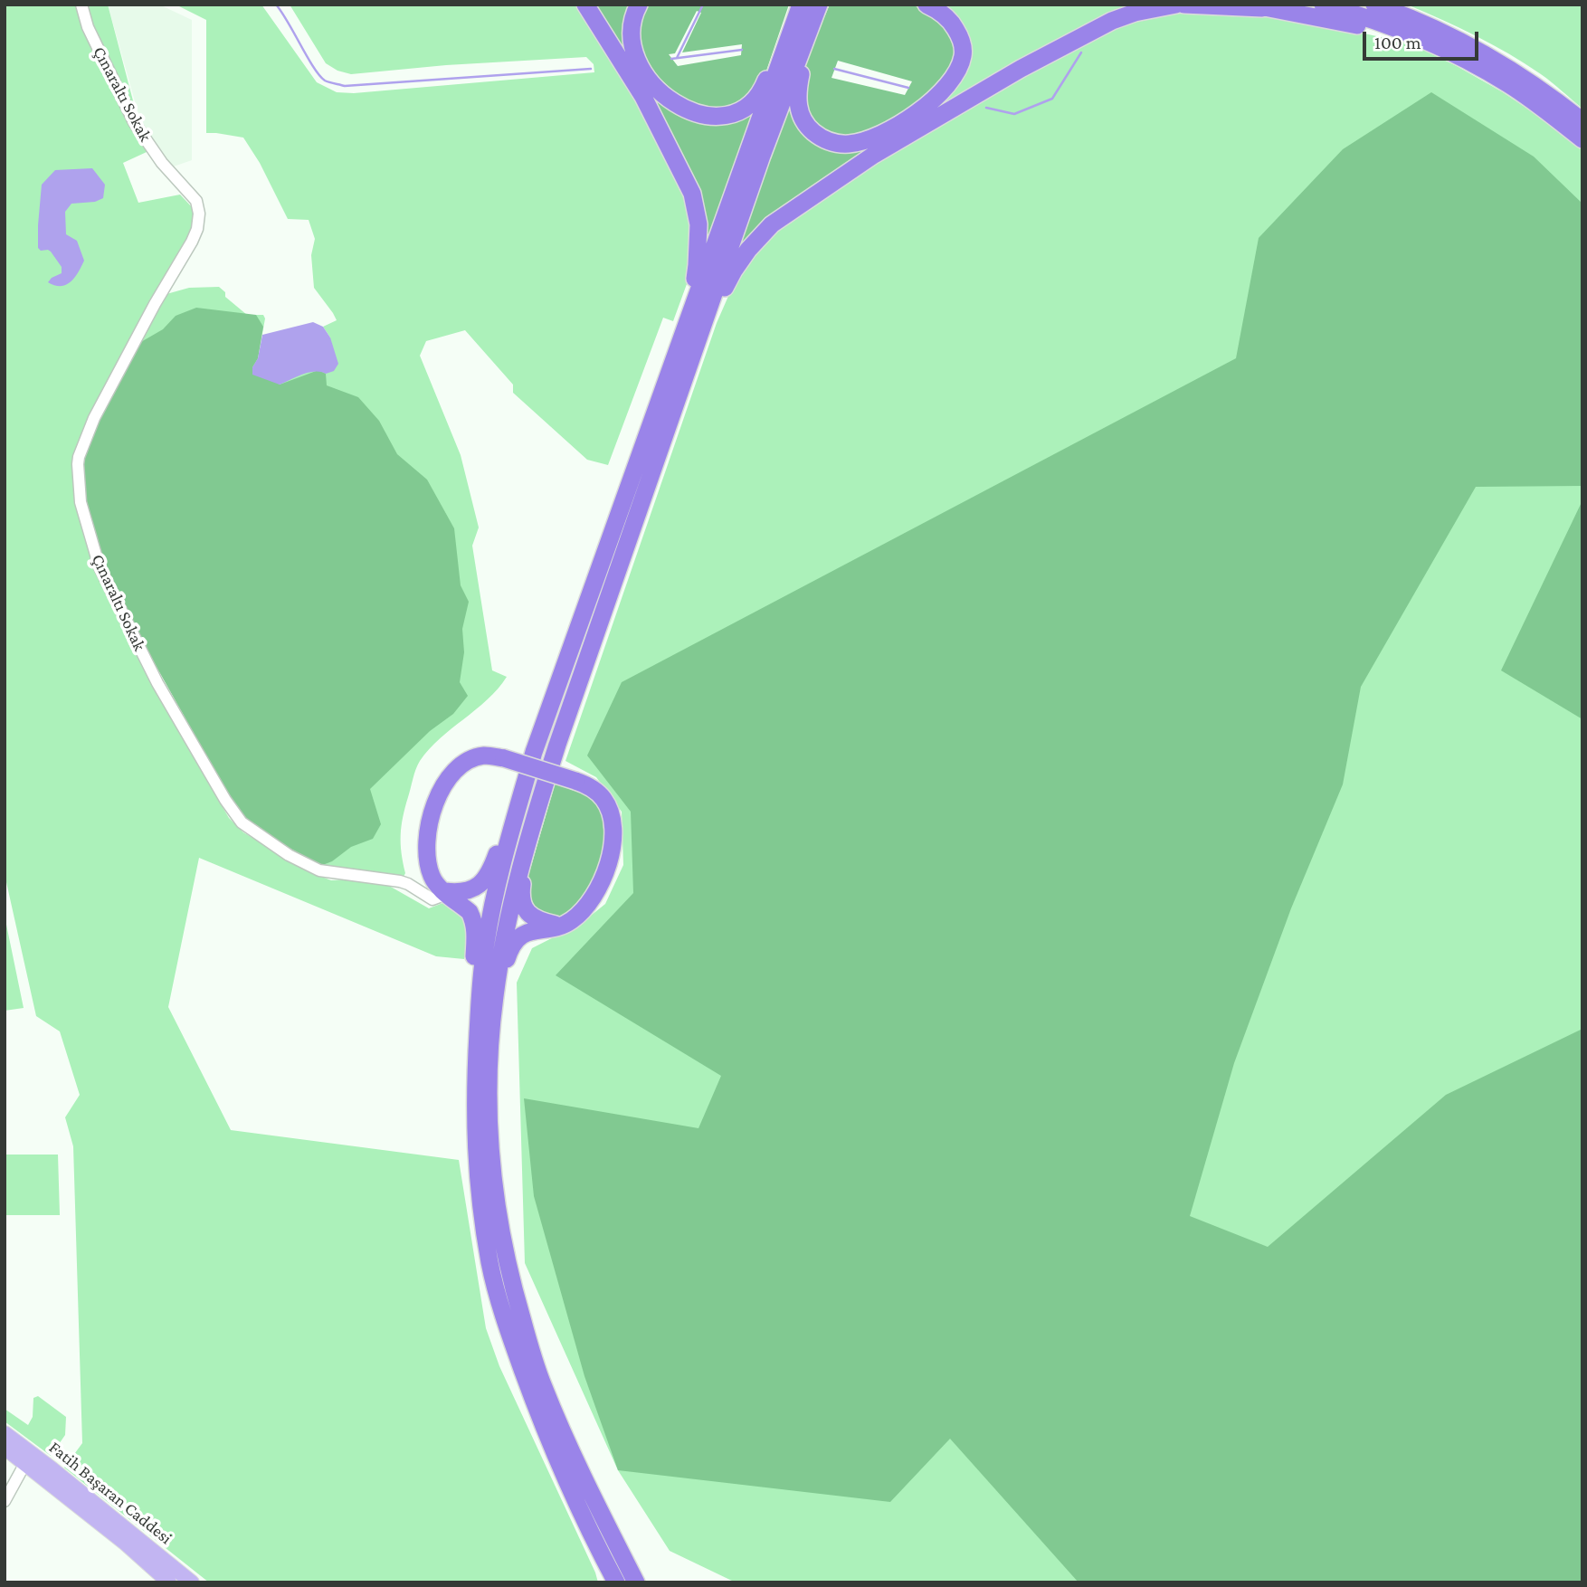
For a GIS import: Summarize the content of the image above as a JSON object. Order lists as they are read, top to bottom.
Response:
{
  "streets": {
    "main road": ["Fatih Başaran Caddesi"],
    "street": ["Çınaraltı Sokak"]
  },
  "scale_bar": "100 m"
}
